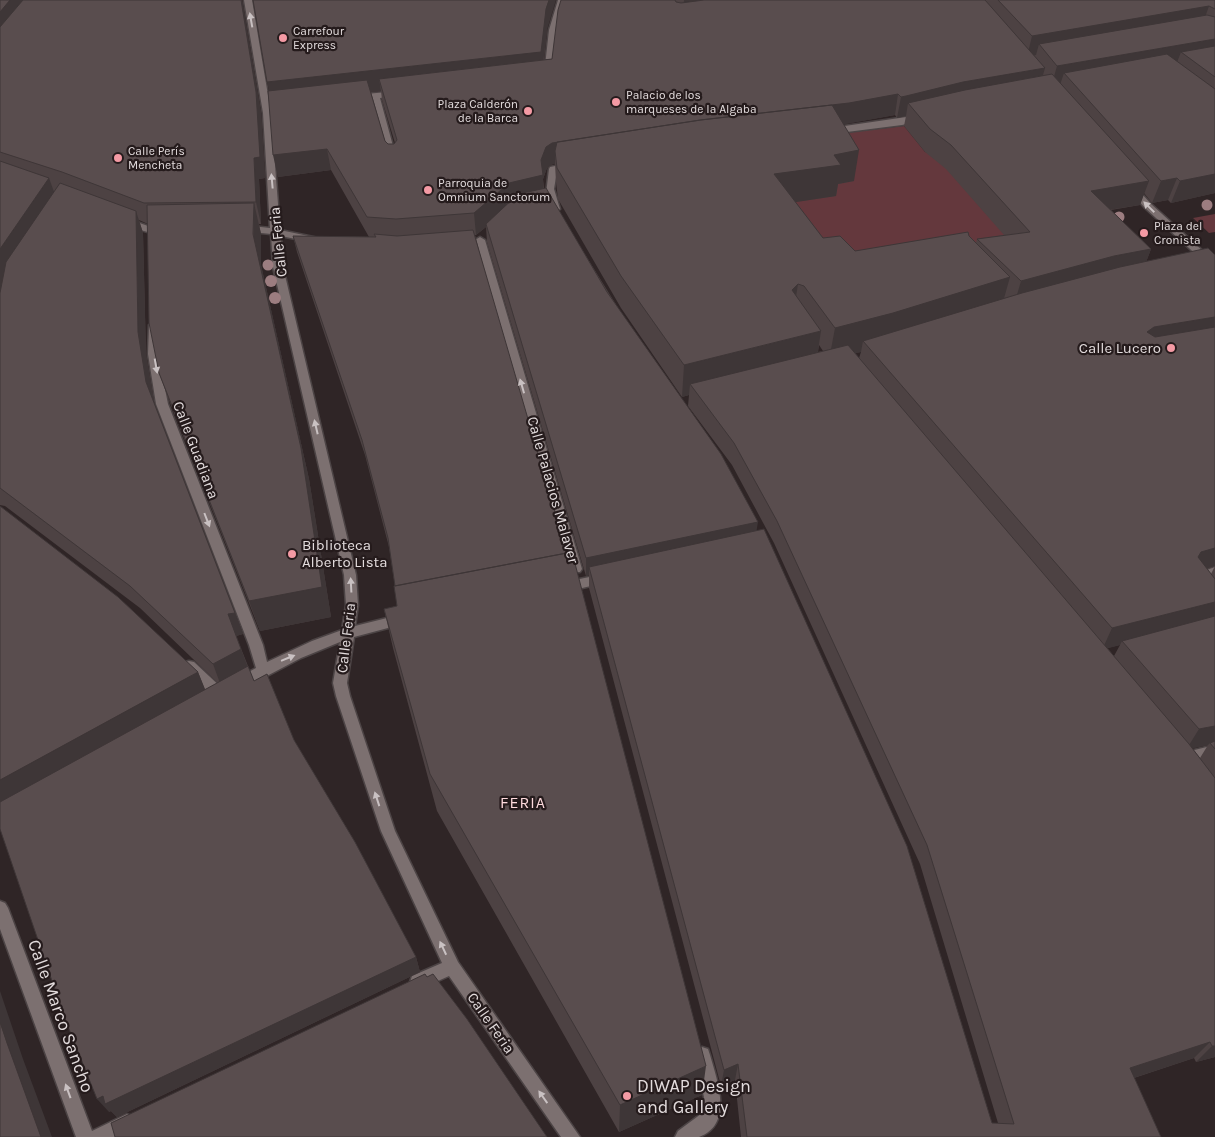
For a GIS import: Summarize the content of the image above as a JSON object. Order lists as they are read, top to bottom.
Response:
{
  "streets": {
    "street": [
      "Calle Feria",
      "Calle Guadiana",
      "Calle Palacios Malaver",
      "Calle Marco Sancho"
    ]
  },
  "one_way": [
    "Calle Feria",
    "Calle Guadiana",
    "Calle Palacios Malaver",
    "Calle Marco Sancho"
  ],
  "districts": ["FERIA"],
  "places": [
    "Carrefour Express",
    "Palacio de los marqueses de la Algaba",
    "Plaza Calderón de la Barca",
    "Calle Perís Mencheta",
    "Parroquia de Omnium Sanctorum",
    "Plaza del Cronista",
    "Calle Lucero",
    "Biblioteca Alberto Lista",
    "DIWAP Design and Gallery"
  ]
}
